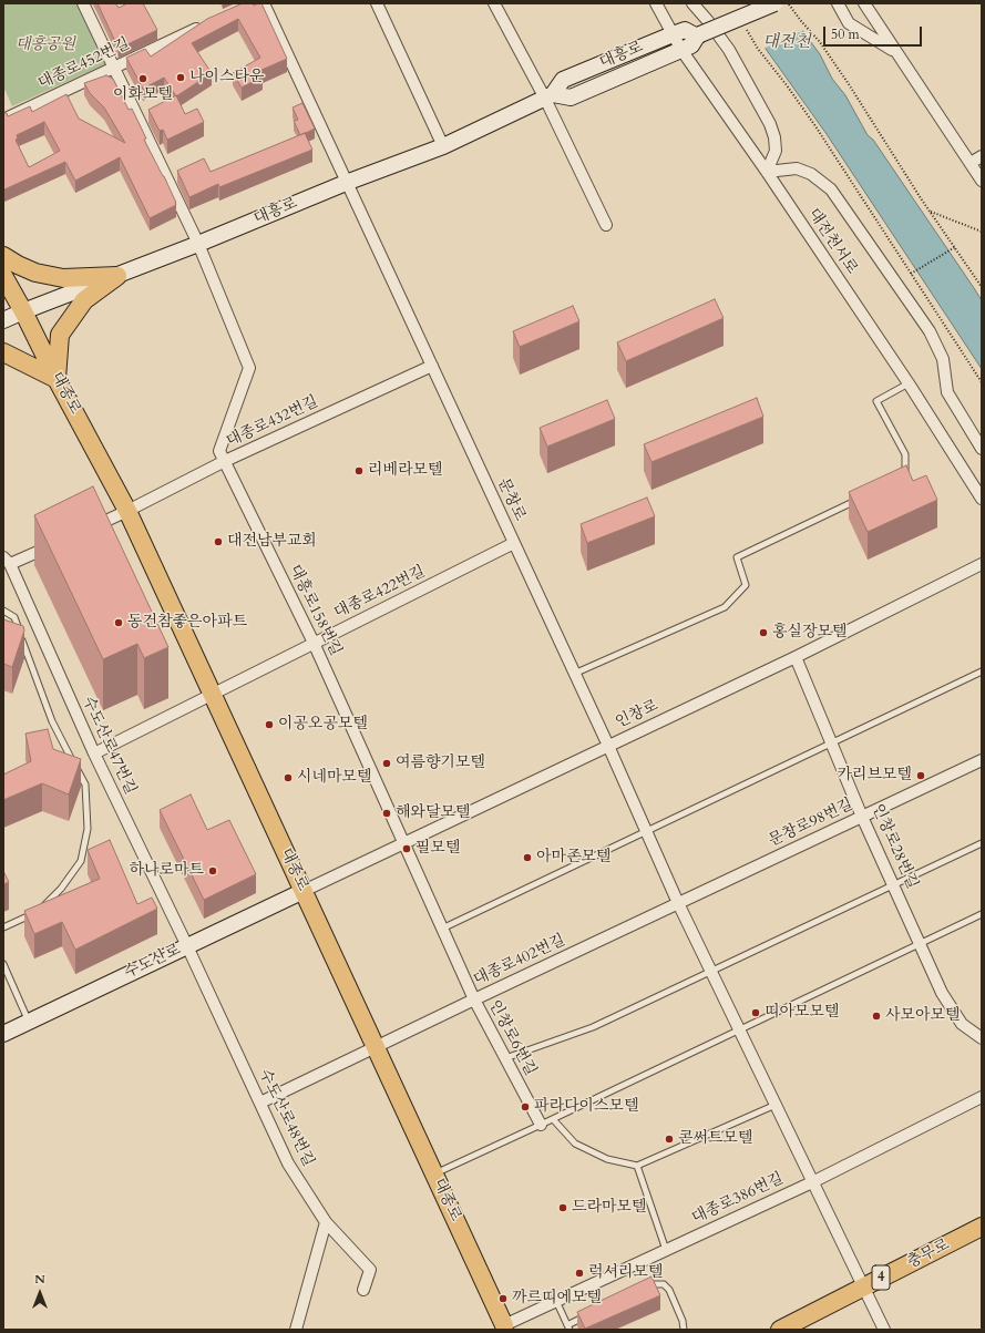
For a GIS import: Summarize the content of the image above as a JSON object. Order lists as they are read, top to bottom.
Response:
{
  "streets": {
    "main road": [
      "대흥로",
      "대종로",
      "수도산로",
      "충무로",
      "4"
    ],
    "street": [
      "대종로452번길",
      "대전천서로",
      "대종로432번길",
      "문창로",
      "대종로422번길",
      "대흥로158번길",
      "인창로",
      "수도산로47번길",
      "문창로98번길",
      "인창로28번길",
      "대종로402번길",
      "인창로6번길",
      "수도산로48번길",
      "대종로386번길"
    ]
  },
  "crossings": [
    ["대흥로", "대전천서로"],
    ["대흥로", "대종로"],
    ["대흥로", "문창로"],
    ["대흥로", "대흥로158번길"],
    ["대종로452번길", "대흥로158번길"],
    ["대종로", "대종로432번길"],
    ["대종로", "대종로422번길"],
    ["대종로", "인창로"],
    ["대종로", "대종로402번길"],
    ["대종로", "수도산로"],
    ["대종로", "대종로386번길"],
    ["대종로432번길", "문창로"],
    ["대종로432번길", "대흥로158번길"],
    ["문창로", "대종로422번길"],
    ["문창로", "인창로"],
    ["문창로", "문창로98번길"],
    ["문창로", "대종로402번길"],
    ["문창로", "대종로386번길"],
    ["문창로", "충무로"],
    ["대종로422번길", "대흥로158번길"],
    ["대흥로158번길", "인창로"],
    ["대흥로158번길", "인창로6번길"],
    ["인창로", "인창로28번길"],
    ["인창로", "수도산로"],
    ["인창로", "인창로6번길"],
    ["수도산로47번길", "수도산로"],
    ["수도산로47번길", "수도산로48번길"],
    ["문창로98번길", "인창로28번길"],
    ["문창로98번길", "대종로402번길"],
    ["대종로402번길", "인창로6번길"],
    ["수도산로", "수도산로48번길"]
  ],
  "water": ["대전천"],
  "parks": ["대흥공원"],
  "places": [
    "나이스타운",
    "이화모텔",
    "리베라모텔",
    "대전남부교회",
    "동건참좋은아파트",
    "홍실장모텔",
    "이공오공모텔",
    "여름향기모텔",
    "카리브모텔",
    "시네마모텔",
    "해와달모텔",
    "필모텔",
    "아마존모텔",
    "하나로마트",
    "띠아모모텔",
    "사모아모텔",
    "파라다이스모텔",
    "콘써트모텔",
    "드라마모텔",
    "럭셔리모텔",
    "까르띠에모텔"
  ],
  "scale_bar": "50 m",
  "north": "top"
}
